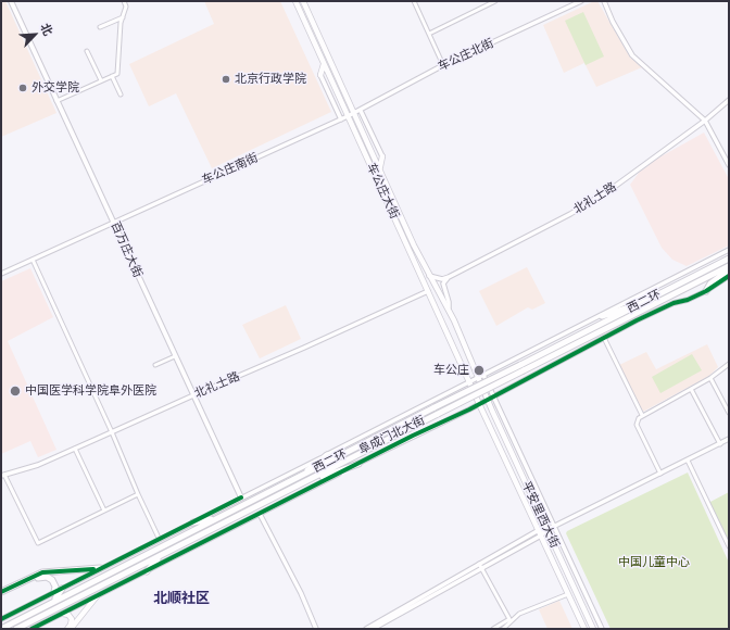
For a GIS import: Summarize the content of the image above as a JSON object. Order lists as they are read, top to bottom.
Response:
{
  "streets": {
    "highway": ["西二环"],
    "main road": ["车公庄大街", "百万庄大街", "平安里西大街"],
    "street": [
      "车公庄北街",
      "车公庄南街",
      "北礼士路",
      "阜成门北大街"
    ]
  },
  "crossings": [
    ["车公庄北街", "车公庄南街"],
    ["车公庄北街", "车公庄大街"],
    ["车公庄南街", "车公庄大街"],
    ["车公庄南街", "百万庄大街"],
    ["车公庄大街", "北礼士路"],
    ["车公庄大街", "阜成门北大街"],
    ["车公庄大街", "平安里西大街"],
    ["北礼士路", "百万庄大街"],
    ["百万庄大街", "阜成门北大街"],
    ["阜成门北大街", "平安里西大街"]
  ],
  "districts": ["北顺社区"],
  "parks": ["中国儿童中心"],
  "places": [
    "北京行政学院",
    "外交学院",
    "车公庄",
    "中国医学科学院阜外医院"
  ],
  "north": "top right"
}
